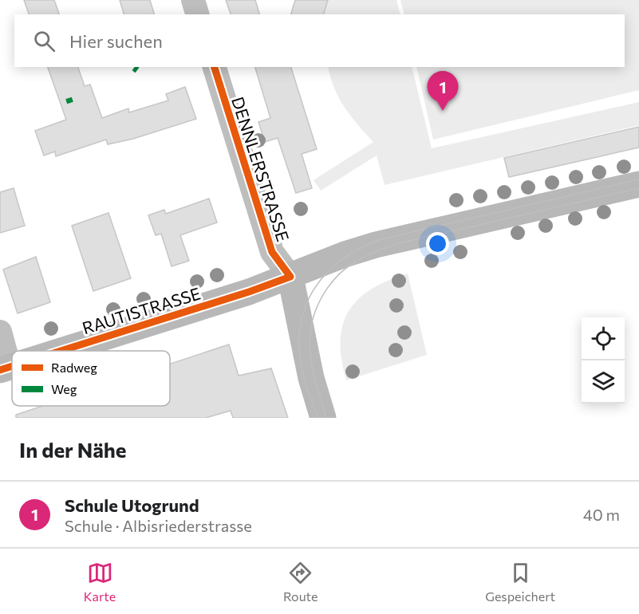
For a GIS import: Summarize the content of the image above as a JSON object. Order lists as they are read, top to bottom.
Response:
{
  "streets": {
    "main road": ["RAUTISTRASSE"],
    "street": ["DENNLERSTRASSE"]
  },
  "crossings": [
    ["DENNLERSTRASSE", "RAUTISTRASSE"]
  ],
  "legend": ["Radweg", "Weg"],
  "page": {
    "search": "Hier suchen",
    "pins": "1",
    "heading": "In der Nähe",
    "list": [
      {
        "mark": "1",
        "name": "Schule Utogrund",
        "note": "Schule · Albisriederstrasse",
        "value": "40 m"
      }
    ],
    "nav": ["Karte", "Route", "Gespeichert"]
  }
}
